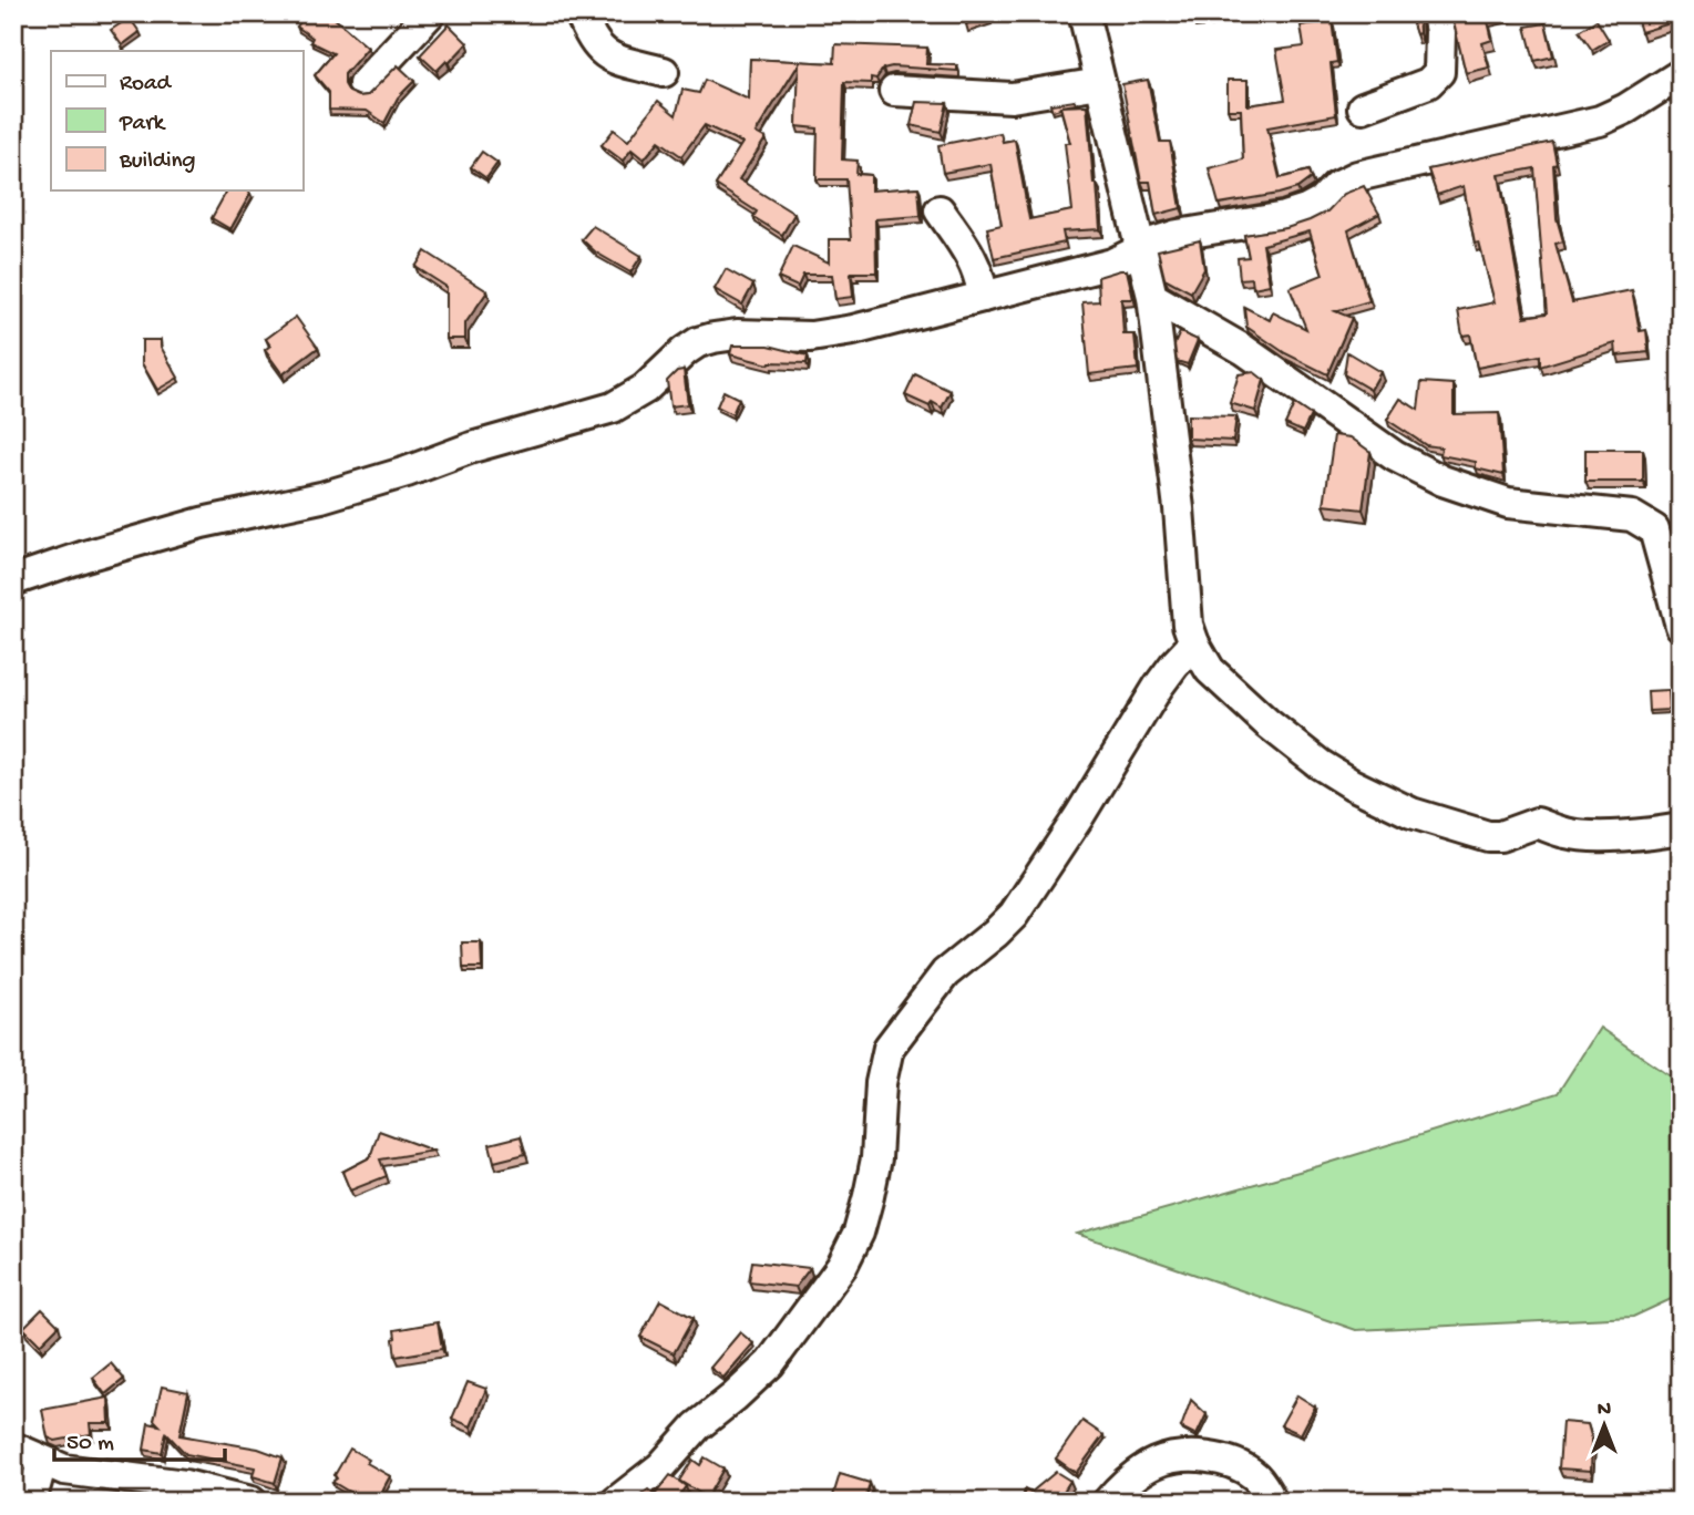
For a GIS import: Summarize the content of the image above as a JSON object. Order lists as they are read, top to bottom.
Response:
{
  "legend": ["Road", "Park", "Building"],
  "scale_bar": "50 m",
  "north": "top"
}
